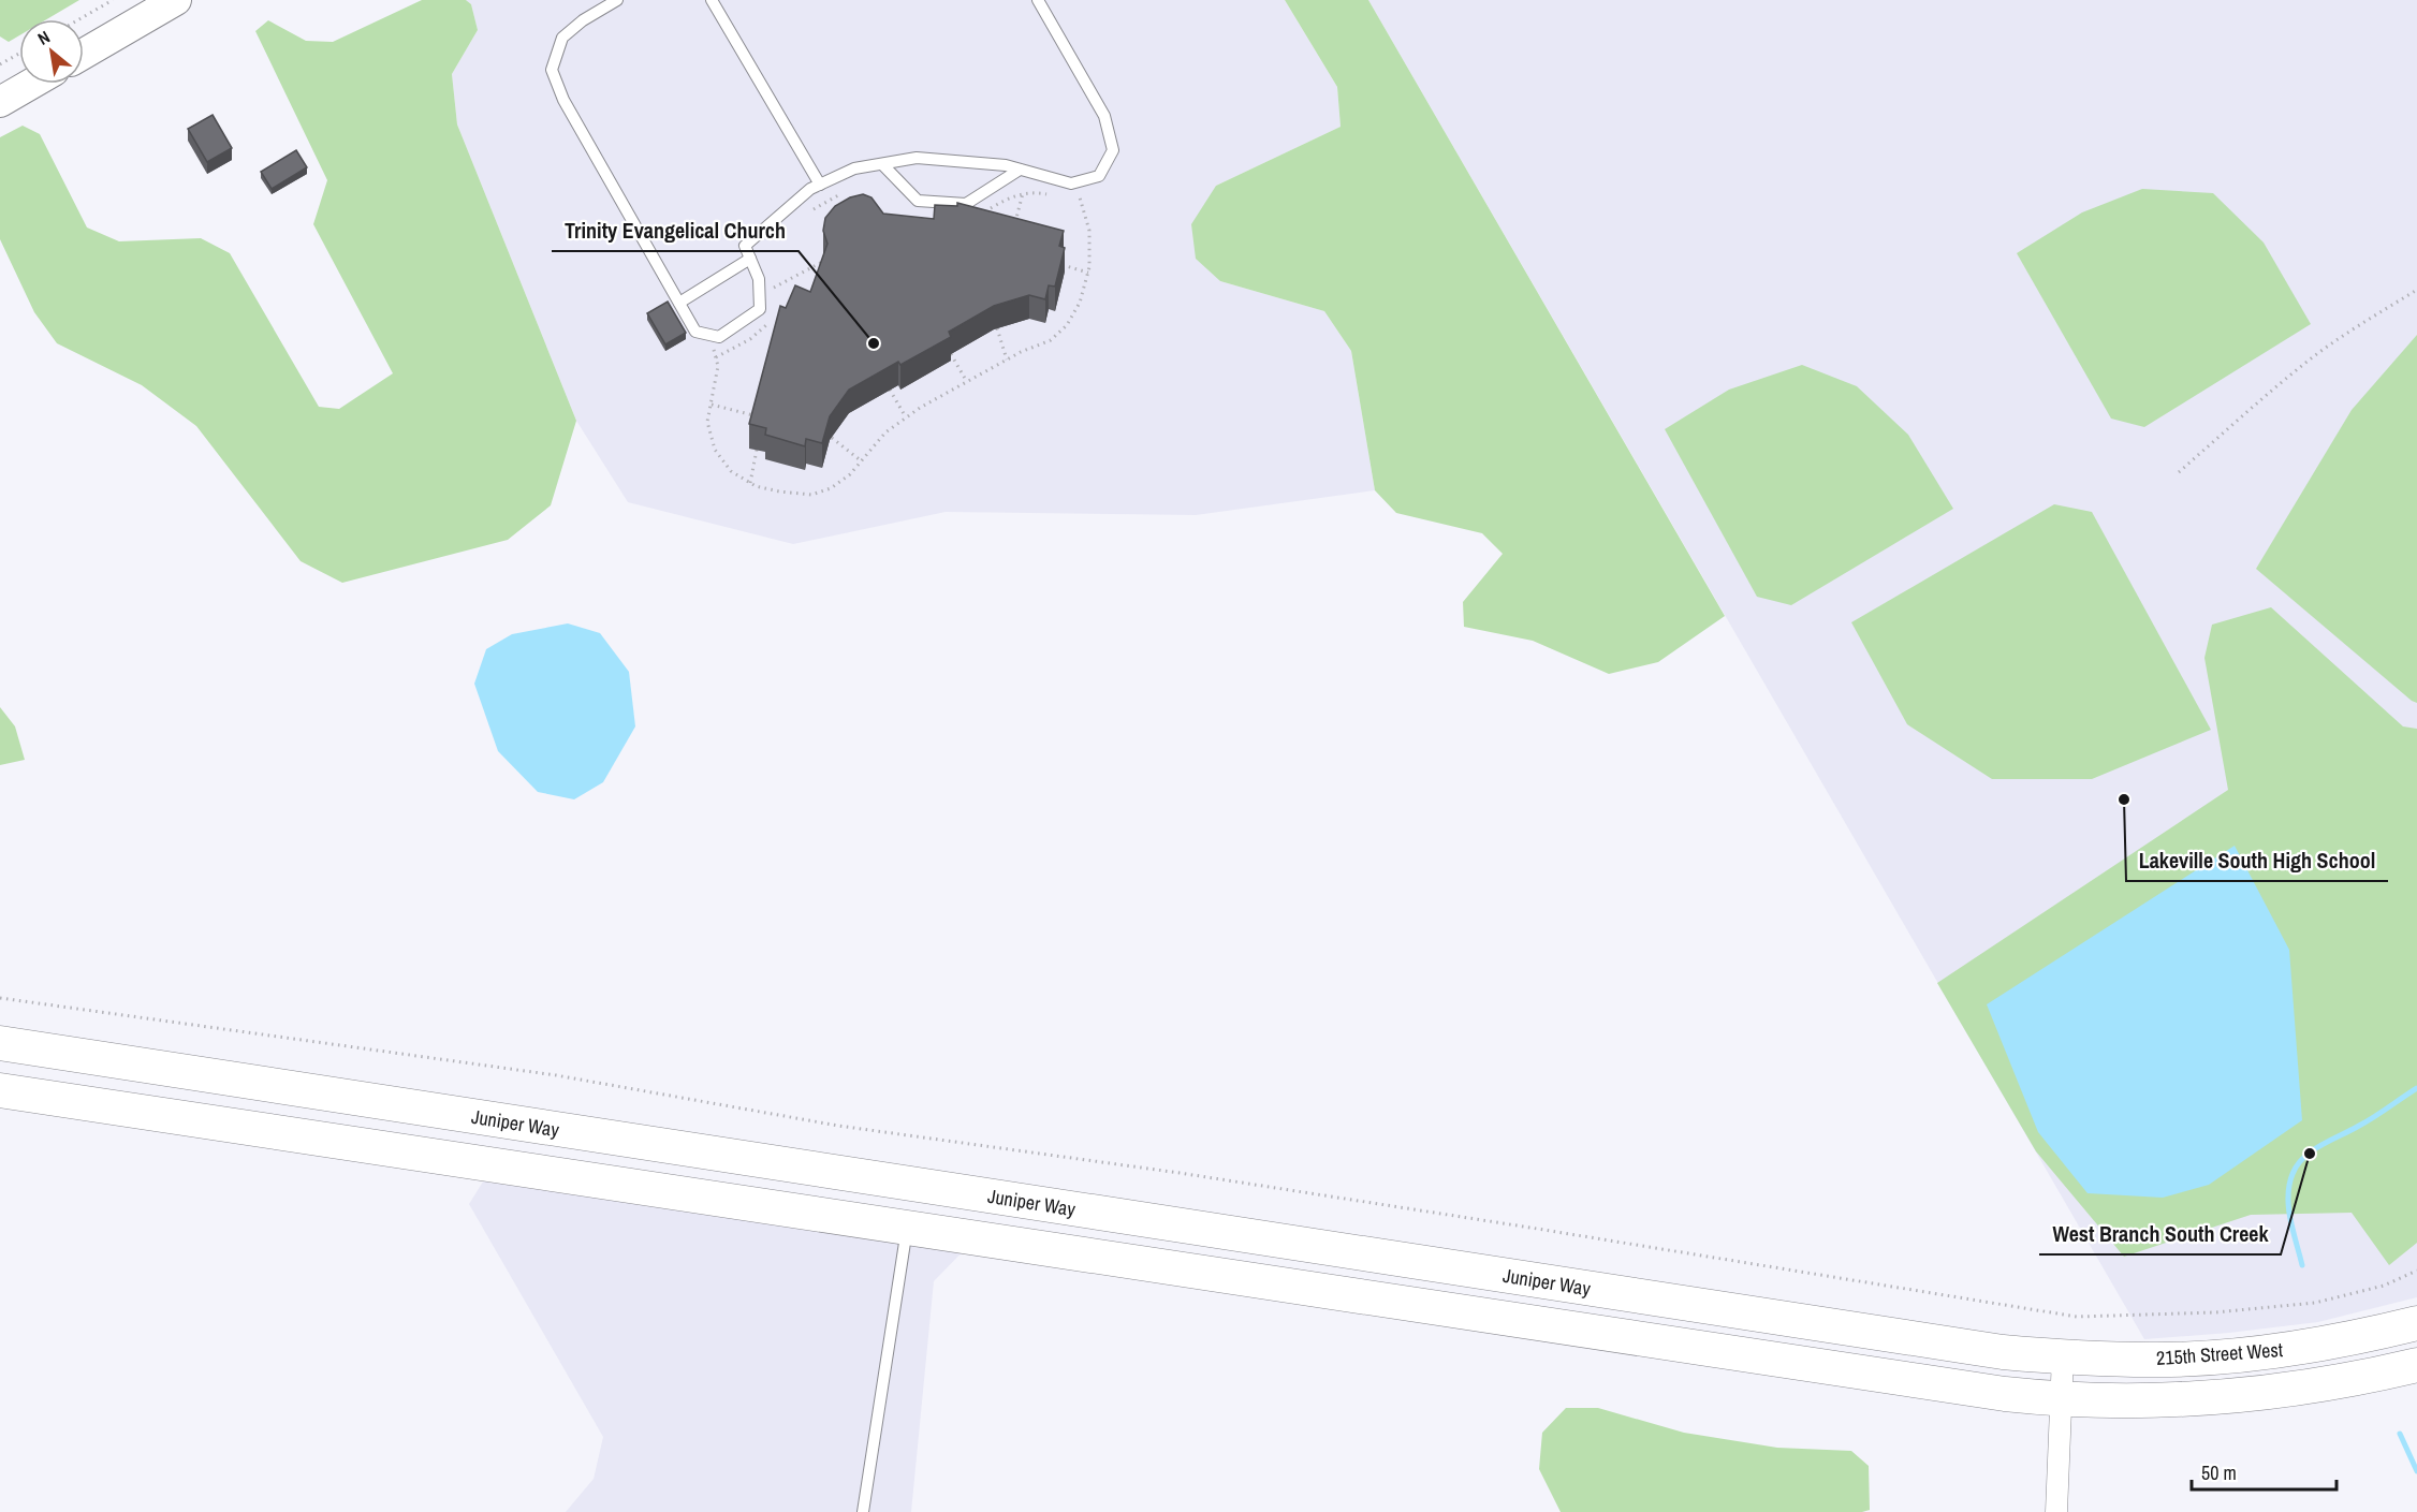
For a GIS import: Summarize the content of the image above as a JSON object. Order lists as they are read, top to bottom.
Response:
{
  "streets": {
    "main road": ["Juniper Way", "215th Street West"]
  },
  "crossings": [
    ["Juniper Way", "215th Street West"]
  ],
  "places": ["Trinity Evangelical Church", "Lakeville South High School", "West Branch South Creek"],
  "scale_bar": "50 m",
  "north": "top left"
}
